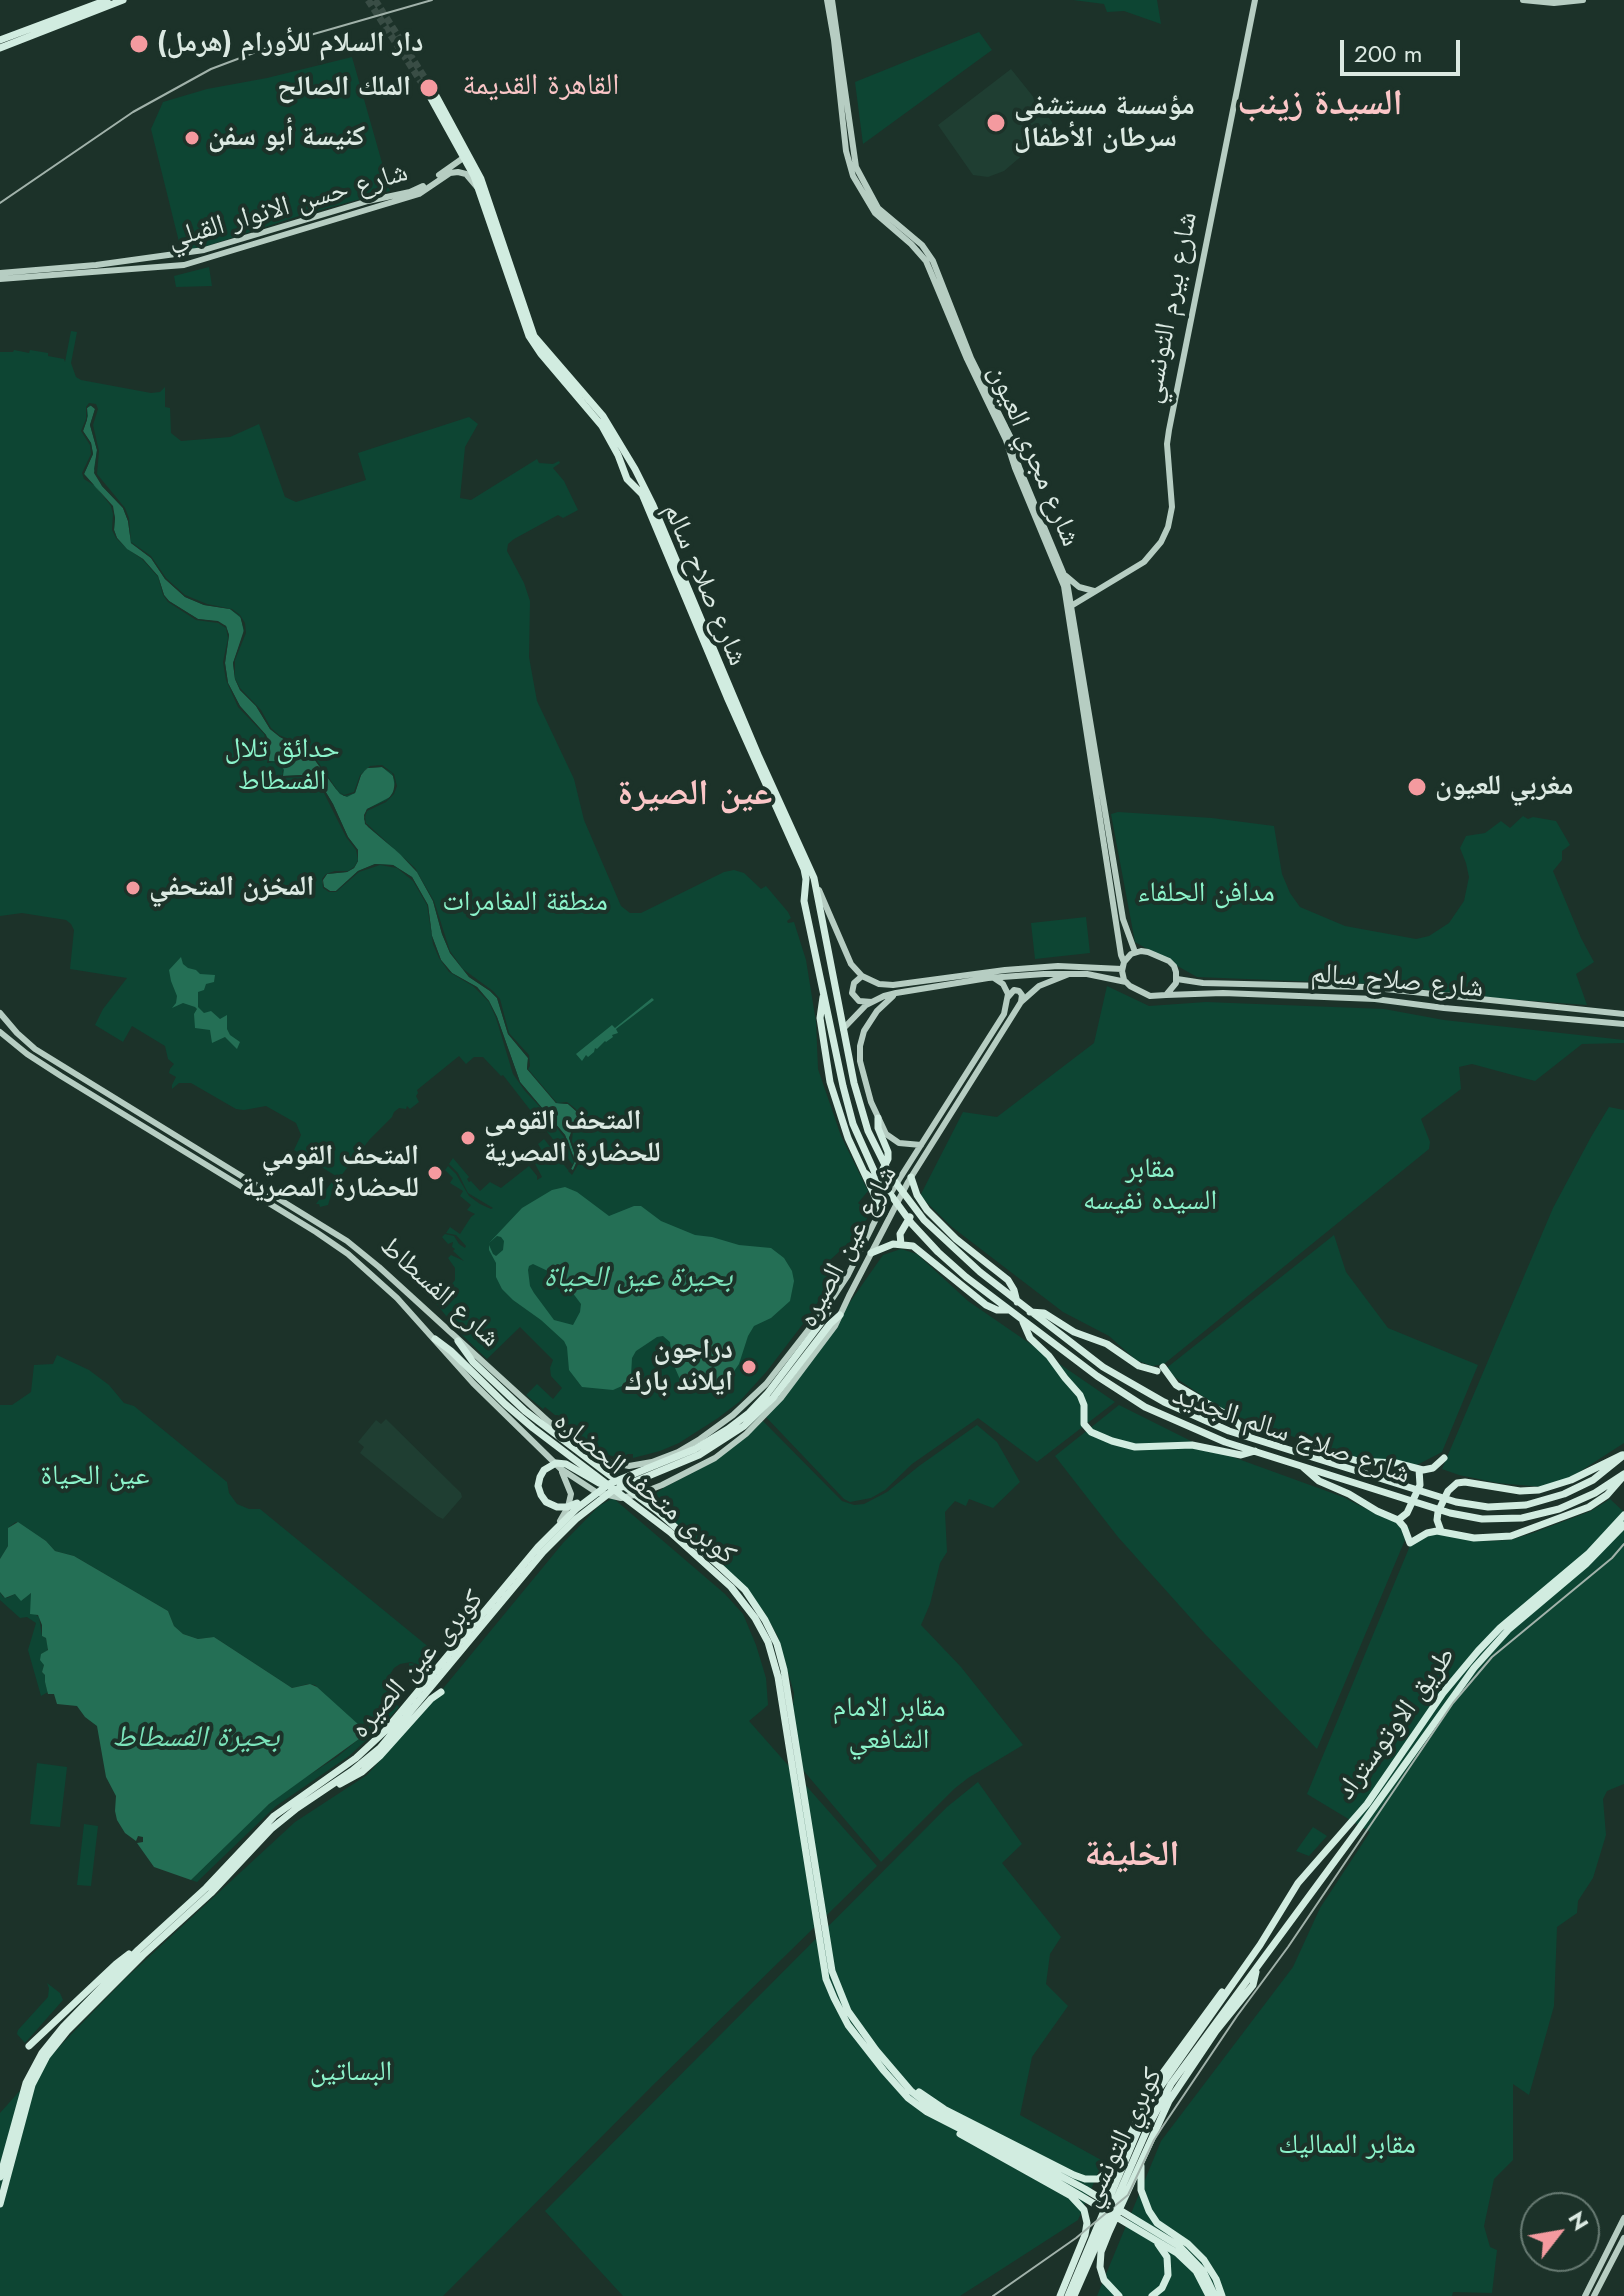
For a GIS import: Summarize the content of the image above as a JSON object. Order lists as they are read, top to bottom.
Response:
{
  "streets": {
    "highway": [
      "شارع صلاح سالم",
      "شارع صلاح سالم الجديد",
      "كوبرى متحف الحضاره",
      "كوبرى عين الصيره",
      "طريق الاوتوستراد",
      "كوبري التونسي"
    ],
    "main road": [
      "شارع حسن الانوار القبلي",
      "شارع بيرم التونسي",
      "شارع مجري العيون",
      "شارع عين الصيره",
      "شارع الفسطاط"
    ]
  },
  "crossings": [
    ["شارع حسن الانوار القبلي", "شارع صلاح سالم"],
    ["شارع بيرم التونسي", "شارع مجري العيون"],
    ["شارع مجري العيون", "شارع صلاح سالم"],
    ["شارع صلاح سالم", "شارع صلاح سالم الجديد"],
    ["شارع عين الصيره", "شارع الفسطاط"],
    ["شارع عين الصيره", "كوبرى عين الصيره"],
    ["شارع الفسطاط", "كوبرى متحف الحضاره"],
    ["طريق الاوتوستراد", "كوبري التونسي"]
  ],
  "districts": [
    "القاهرة القديمة",
    "السيدة زينب",
    "عين الصيرة",
    "الخليفة"
  ],
  "water": ["بحيرة عين الحياة", "بحيرة الفسطاط"],
  "parks": [
    "حدائق تلال الفسطاط",
    "مدافن الحلفاء",
    "منطقة المغامرات",
    "مقابر السيده نفيسه",
    "عين الحياة",
    "مقابر الامام الشافعي",
    "البساتين",
    "مقابر المماليك"
  ],
  "places": [
    "دار السلام للأورام (هرمل)",
    "الملك الصالح",
    "مؤسسة مستشفى سرطان الأطفال",
    "كنيسة أبو سفن",
    "مغربي للعيون",
    "المخزن المتحفي",
    "المتحف القومى للحضارة المصرية",
    "المتحف القومي للحضارة المصرية",
    "دراجون ايلاند بارك"
  ],
  "scale_bar": "200 m",
  "north": "top right"
}
